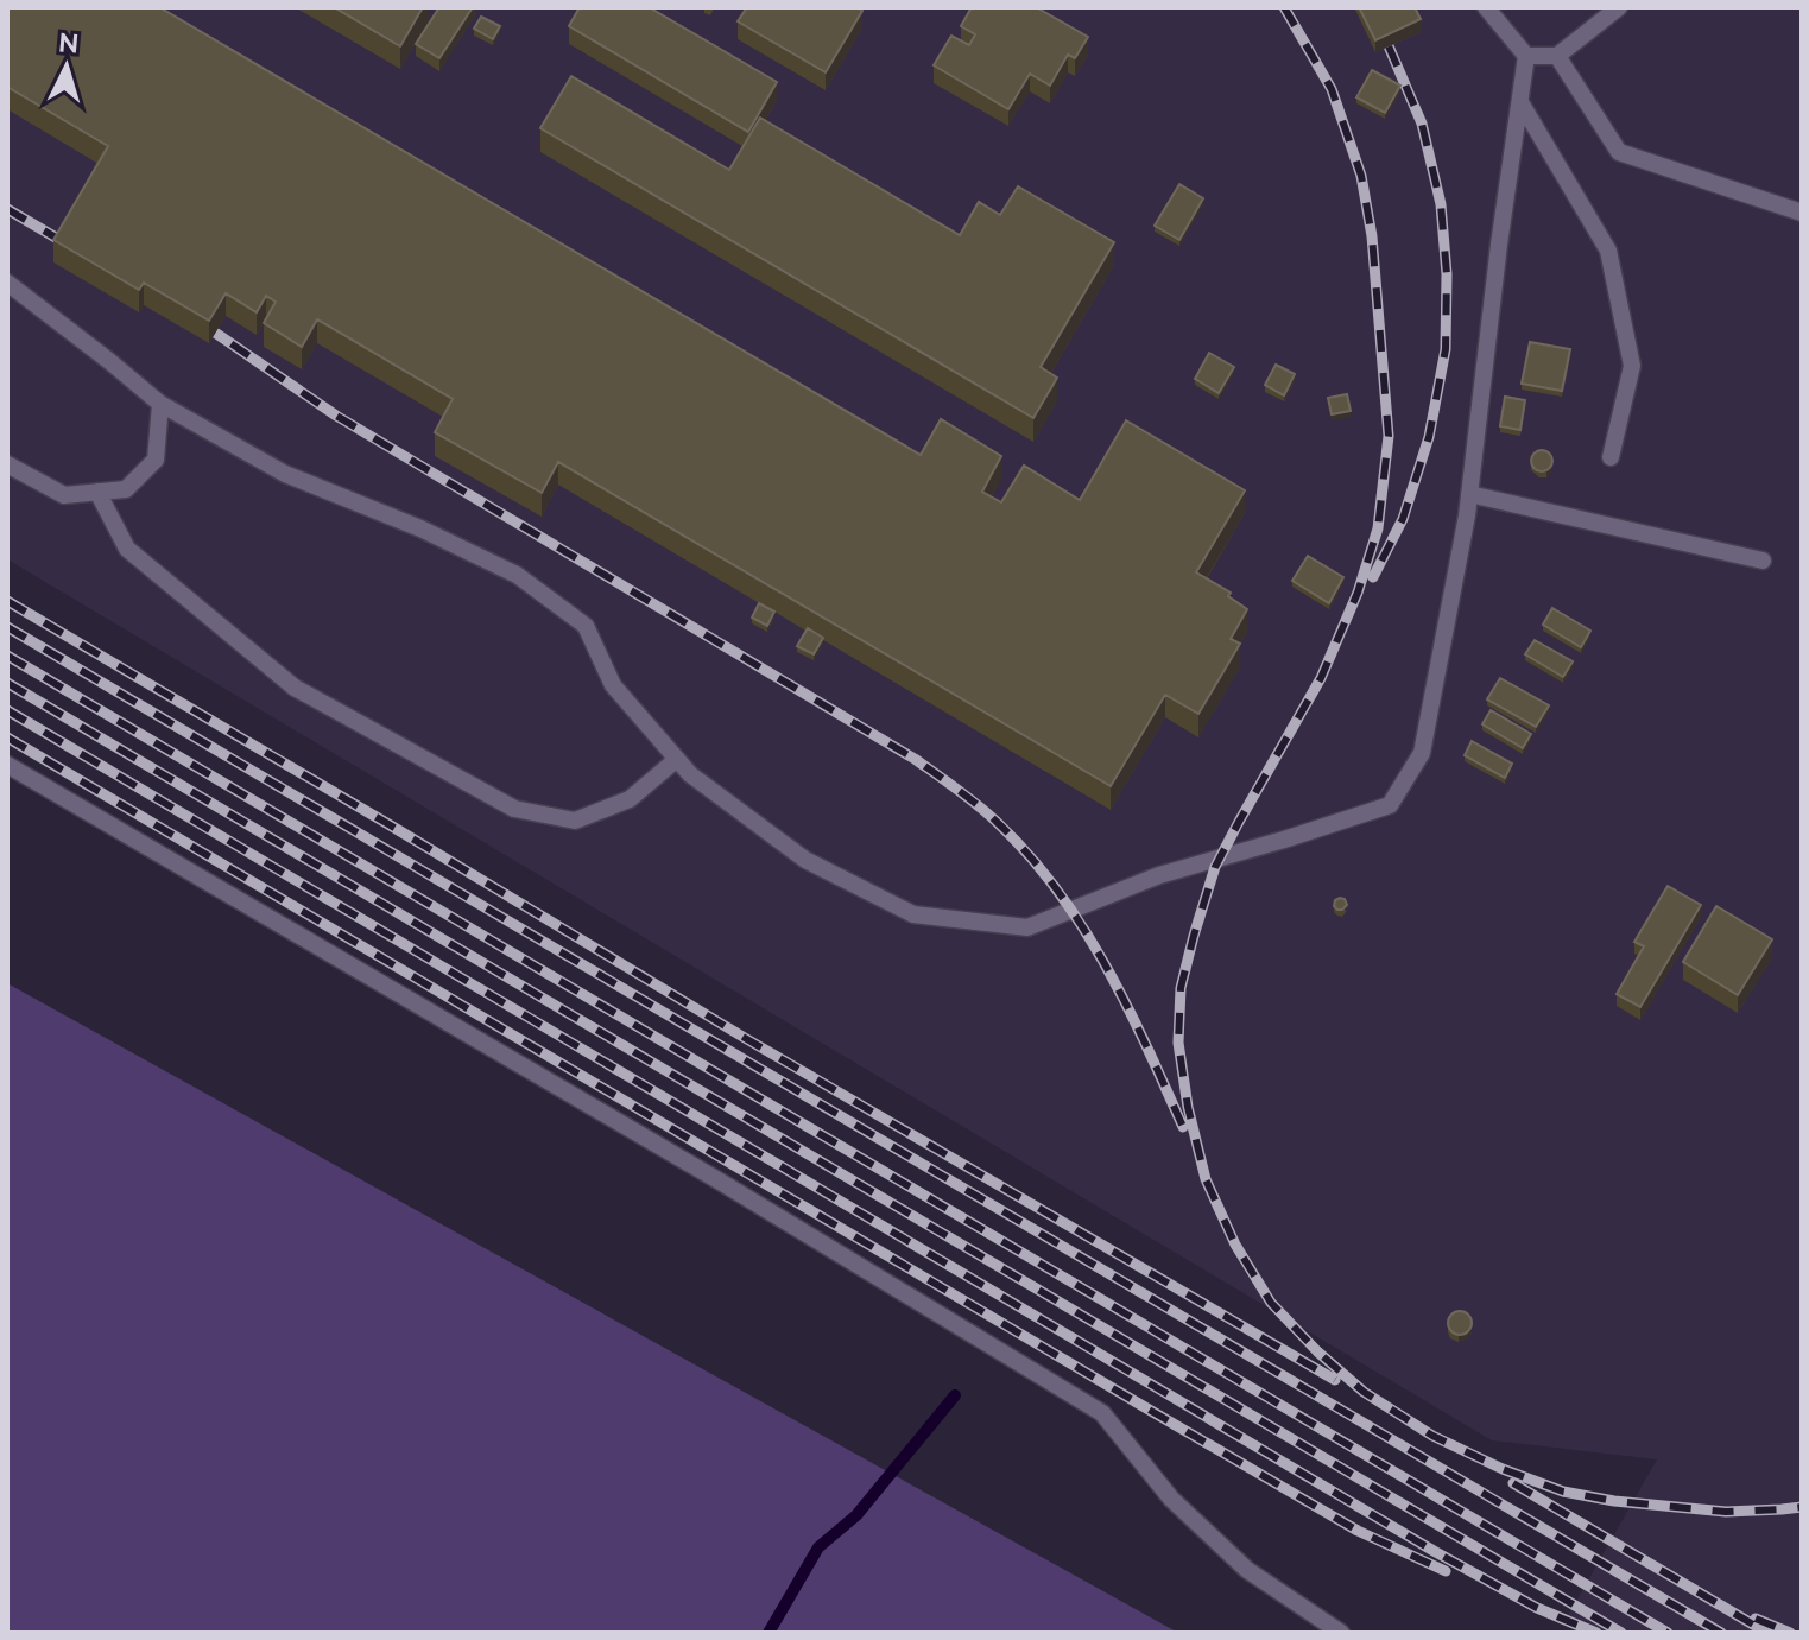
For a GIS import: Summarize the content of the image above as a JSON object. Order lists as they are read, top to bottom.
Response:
{
  "north": "top"
}
